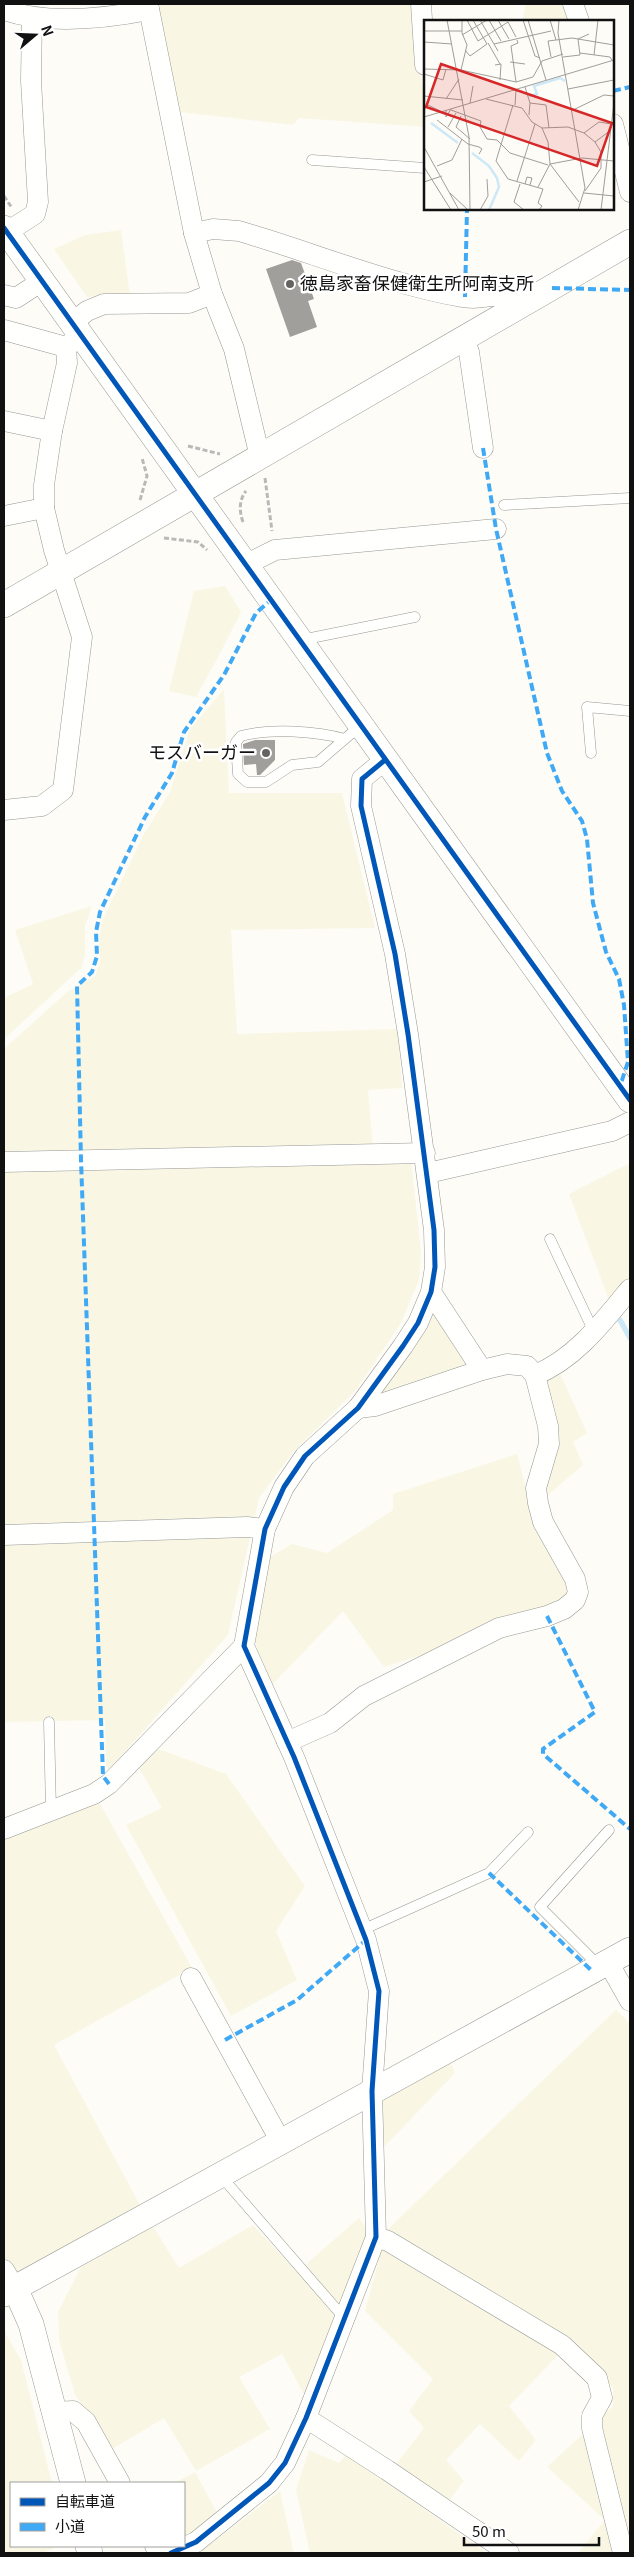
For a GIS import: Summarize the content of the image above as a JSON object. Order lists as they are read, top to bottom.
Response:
{
  "places": ["徳島家畜保健衛生所阿南支所", "モスバーガー"],
  "legend": ["自転車道", "小道"],
  "scale_bar": "50 m",
  "north": "right"
}
